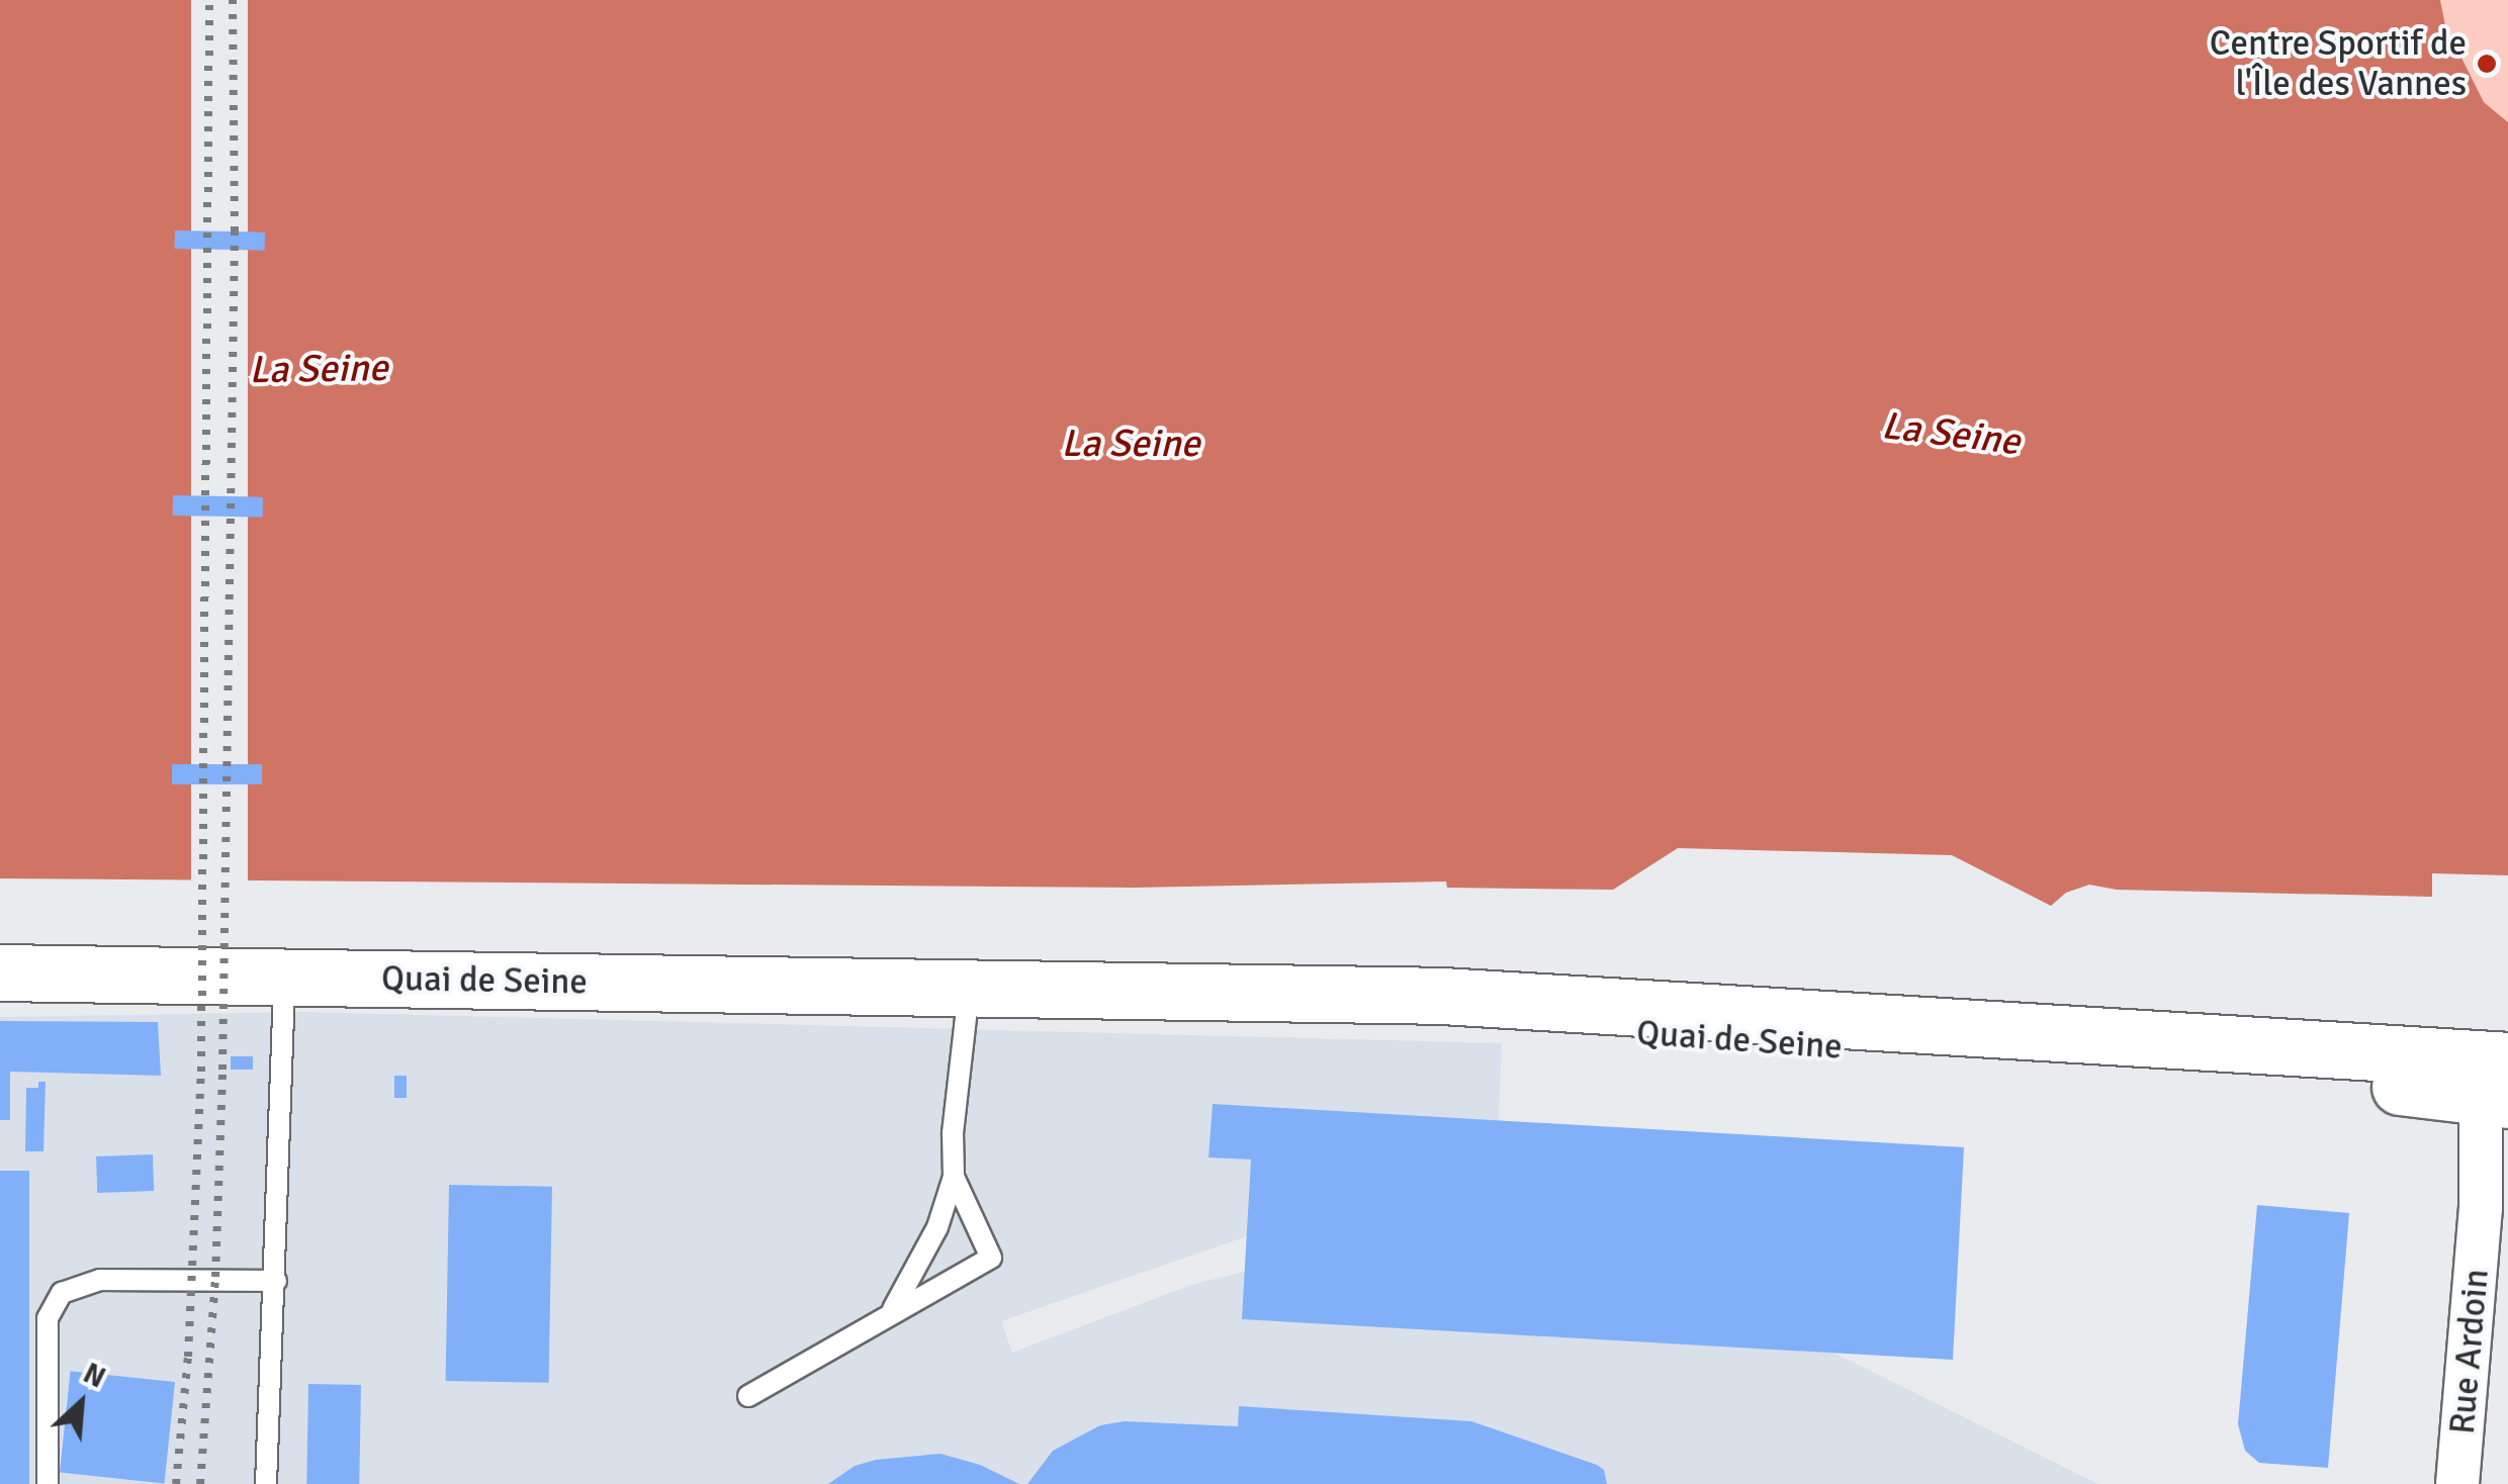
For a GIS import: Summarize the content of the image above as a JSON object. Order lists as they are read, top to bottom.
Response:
{
  "streets": {
    "main road": ["Quai de Seine"],
    "street": ["Rue Ardoin"]
  },
  "crossings": [
    ["Quai de Seine", "Rue Ardoin"]
  ],
  "water": ["La Seine"],
  "places": ["Centre Sportif de l'Île des Vannes"],
  "north": "top right"
}
